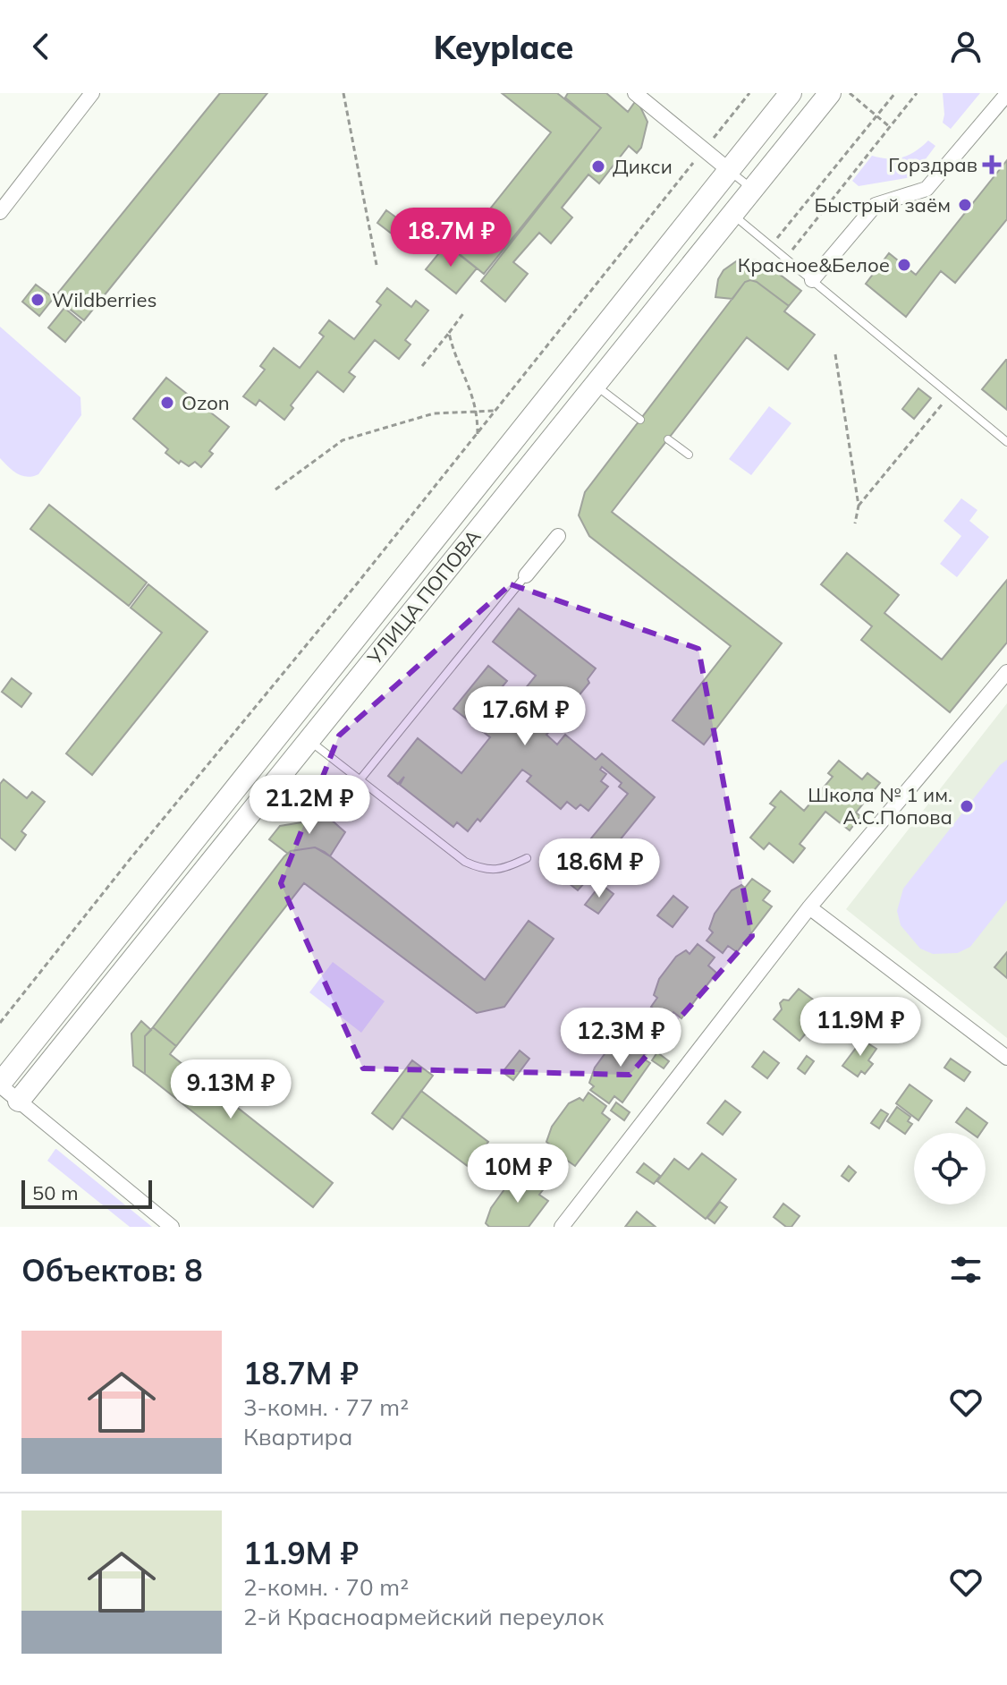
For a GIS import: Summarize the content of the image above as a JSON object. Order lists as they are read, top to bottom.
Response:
{
  "streets": {
    "main road": ["УЛИЦА ПОПОВА"]
  },
  "places": {
    "health": ["Горздрав"],
    "other": [
      "Дикси",
      "Быстрый заём",
      "Красное&Белое",
      "Wildberries",
      "Ozon",
      "Школа № 1 им. А.С.Попова"
    ]
  },
  "scale_bar": "50 m",
  "page": {
    "header": "Keyplace",
    "price": [
      "18.7M ₽",
      "17.6M ₽",
      "21.2M ₽",
      "18.6M ₽",
      "11.9M ₽",
      "12.3M ₽",
      "9.13M ₽",
      "10M ₽"
    ],
    "scale": "50 m",
    "heading": "Объектов: 8",
    "list": [
      {
        "name": "18.7M ₽",
        "note": "3-комн. · 77 m² · Квартира"
      },
      {
        "name": "11.9M ₽",
        "note": "2-комн. · 70 m² · 2-й Красноармейский переулок"
      }
    ]
  }
}
